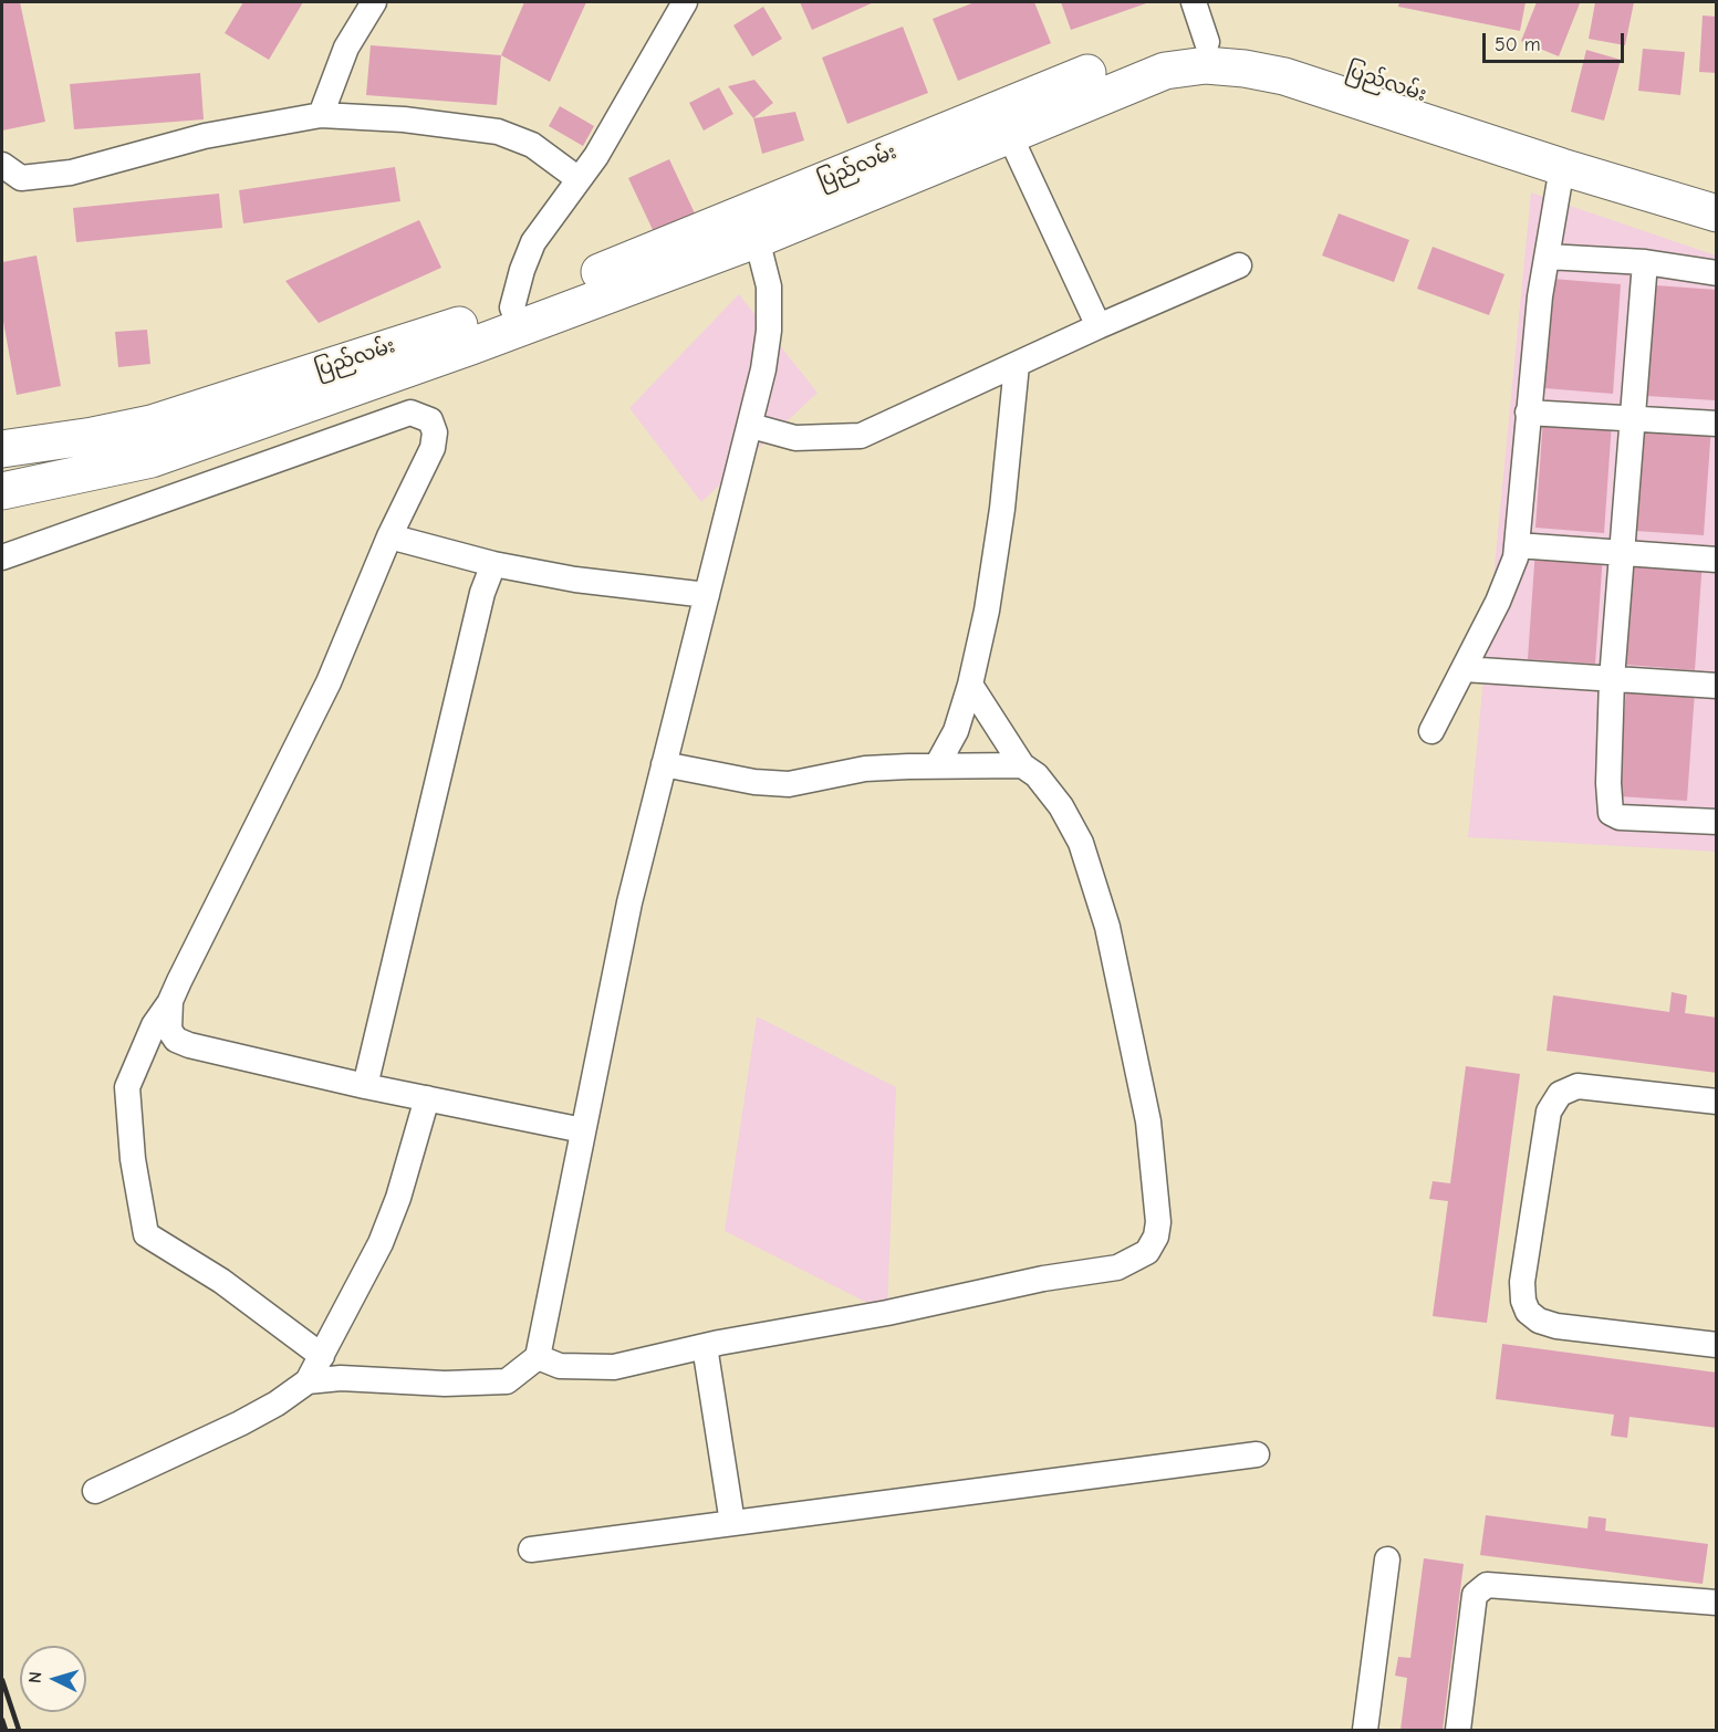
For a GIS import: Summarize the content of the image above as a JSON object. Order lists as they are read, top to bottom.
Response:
{
  "streets": {
    "highway": ["ပြည်လမ်း"]
  },
  "scale_bar": "50 m",
  "north": "left"
}
